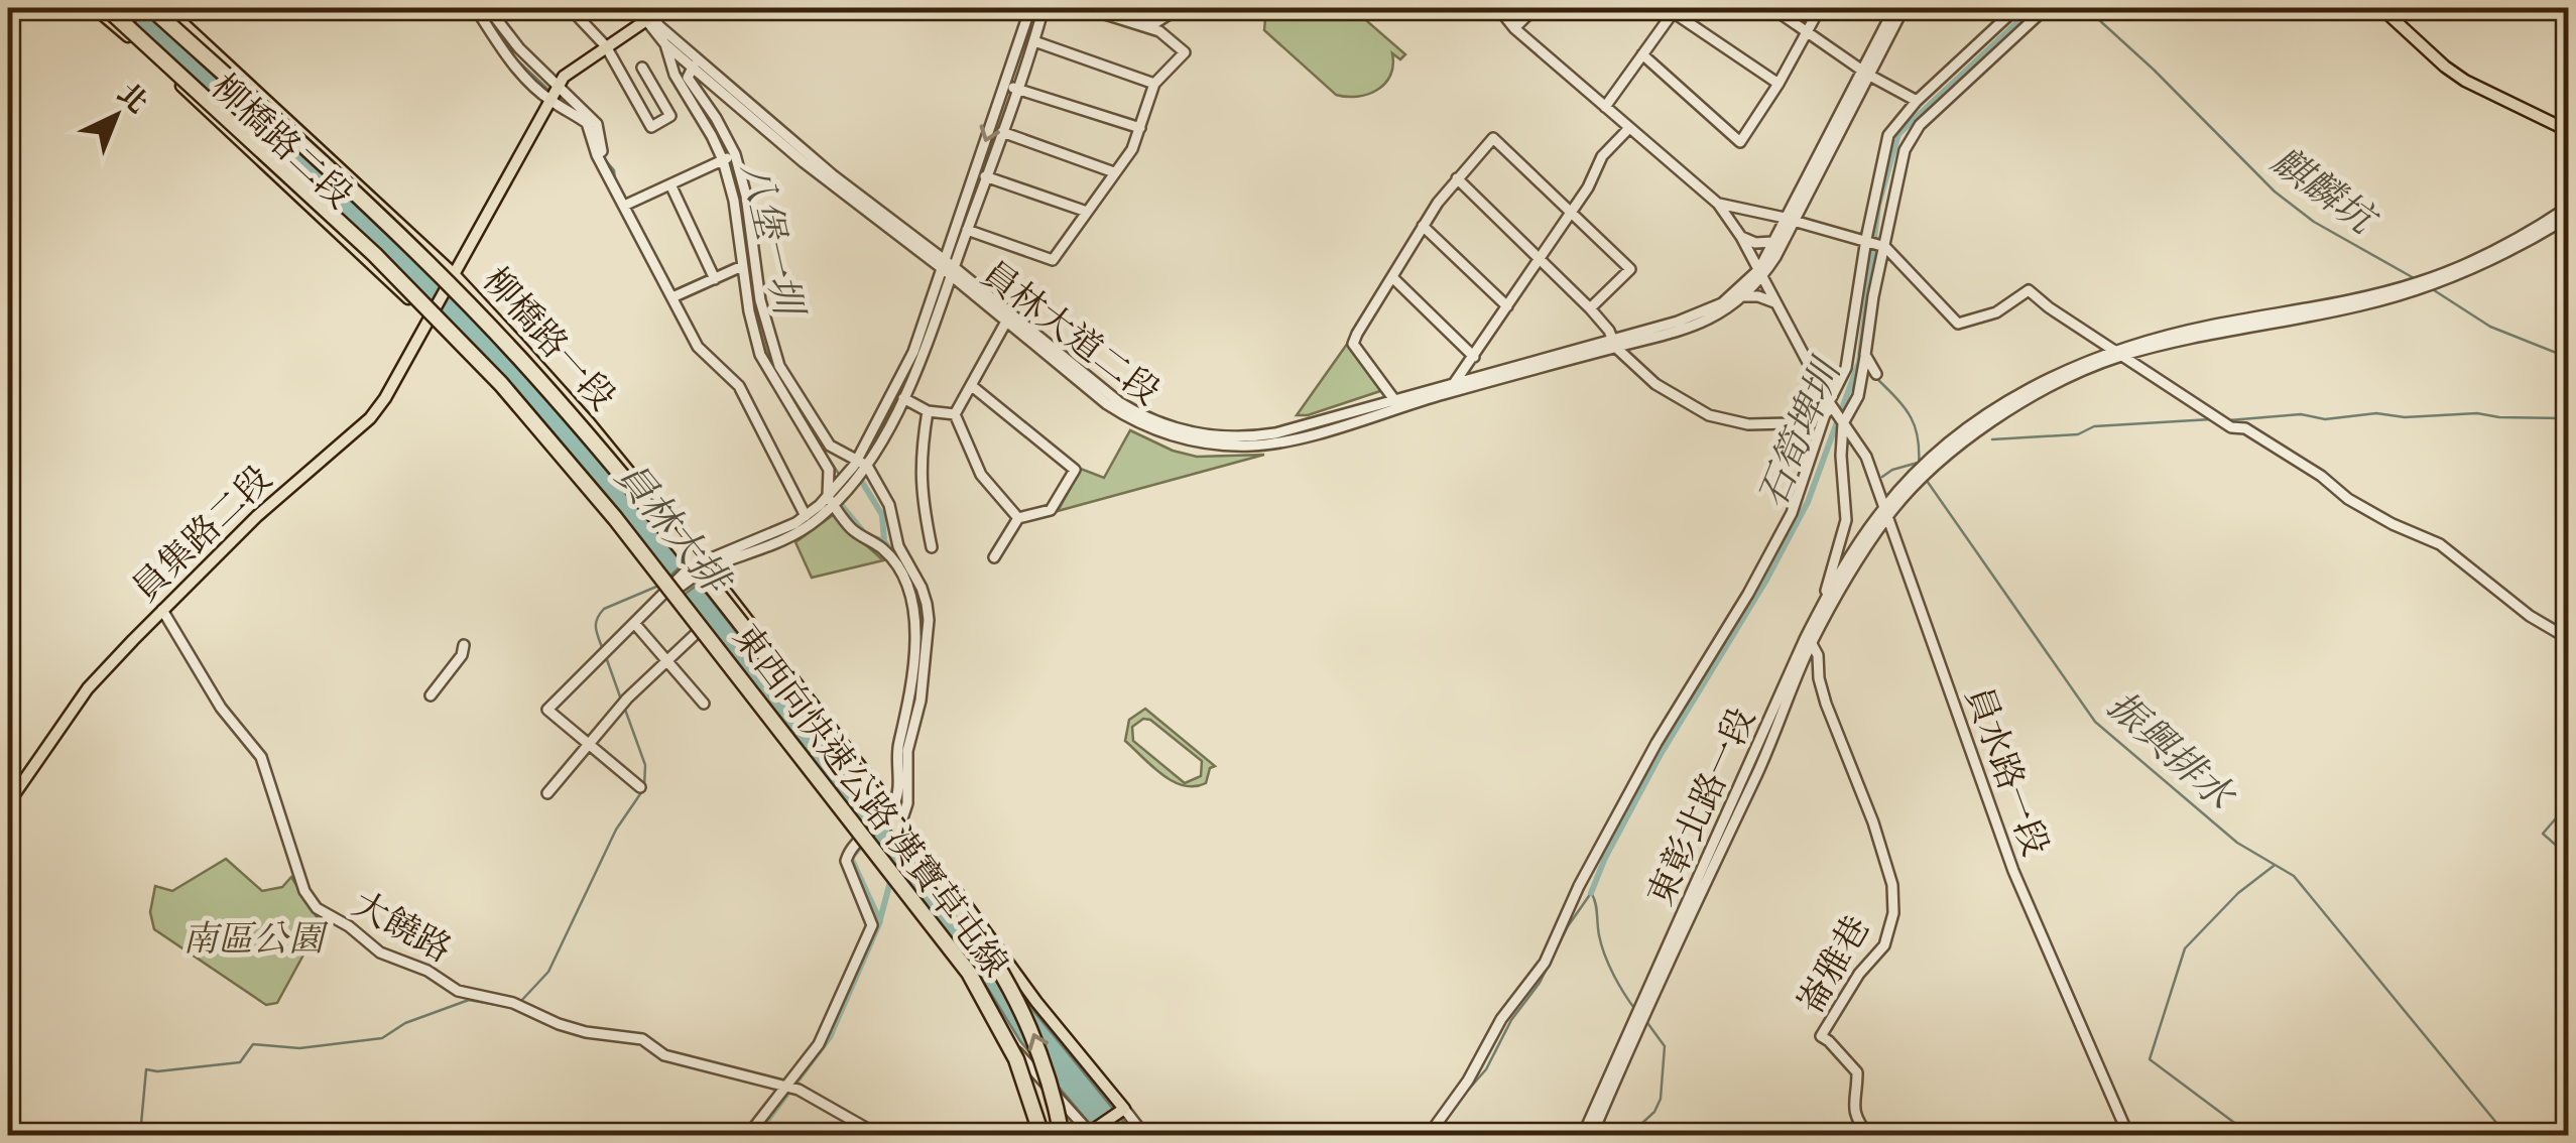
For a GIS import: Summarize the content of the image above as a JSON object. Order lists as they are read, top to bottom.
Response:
{
  "streets": {
    "highway": ["東西向快速公路 漢寶草屯線"],
    "main road": ["柳橋路二段", "柳橋路一段", "員集路二段"],
    "street": [
      "員林大道二段",
      "員水路一段",
      "東彰北路一段",
      "大饒路",
      "崙雅巷"
    ]
  },
  "crossings": [
    ["柳橋路二段", "柳橋路一段"],
    ["柳橋路二段", "員集路二段"],
    ["員林大道二段", "員水路一段"],
    ["柳橋路一段", "員集路二段"],
    ["柳橋路一段", "東西向快速公路 漢寶草屯線"],
    ["員集路二段", "大饒路"],
    ["員水路一段", "東彰北路一段"],
    ["東彰北路一段", "崙雅巷"]
  ],
  "water": [
    "麒麟坑",
    "八堡一圳",
    "石筍埤圳",
    "員林大排",
    "振興排水"
  ],
  "parks": ["南區公園"],
  "north": "top right"
}
